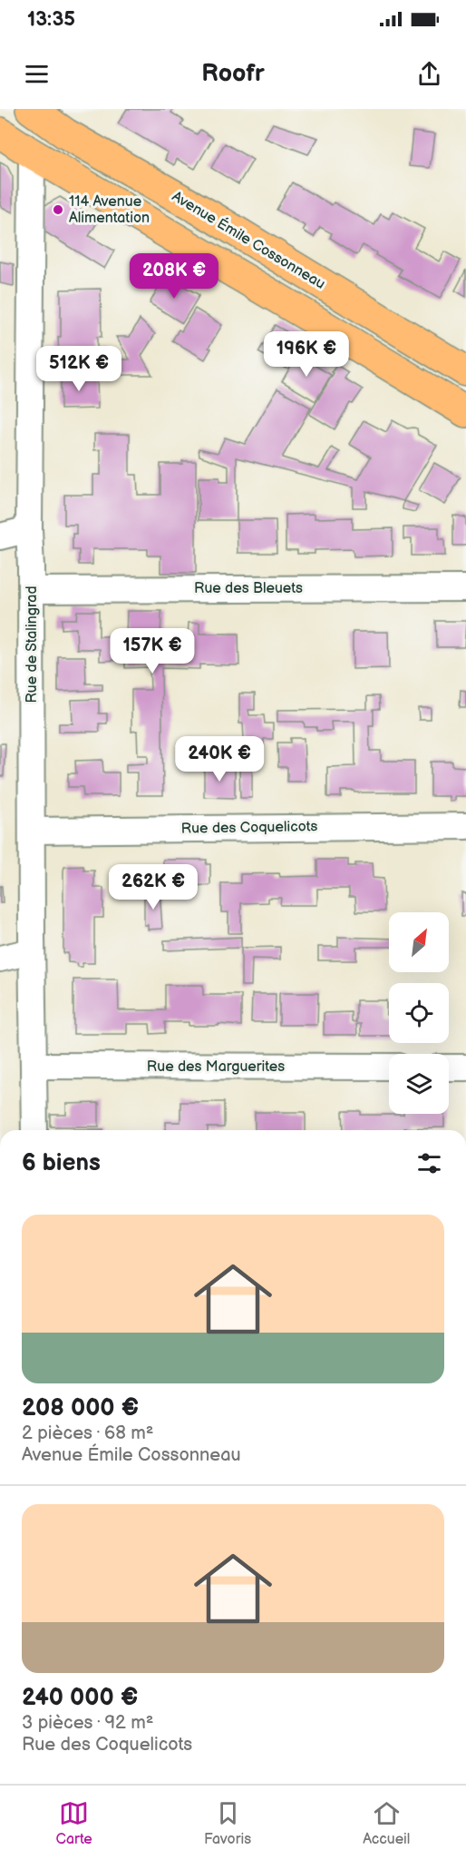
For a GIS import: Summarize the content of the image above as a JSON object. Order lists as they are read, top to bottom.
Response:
{
  "streets": {
    "main road": ["Avenue Émile Cossonneau"],
    "street": [
      "Rue des Bleuets",
      "Rue de Stalingrad",
      "Rue des Coquelicots",
      "Rue des Marguerites"
    ]
  },
  "crossings": [
    ["Rue des Bleuets", "Rue de Stalingrad"],
    ["Rue de Stalingrad", "Rue des Coquelicots"],
    ["Rue de Stalingrad", "Rue des Marguerites"]
  ],
  "places": ["114 Avenue Alimentation"],
  "north": "top right",
  "page": {
    "status": "13:35",
    "header": "Roofr",
    "price": [
      "208K €",
      "196K €",
      "512K €",
      "157K €",
      "240K €",
      "262K €"
    ],
    "heading": "6 biens",
    "list": [
      {
        "name": "208 000 €",
        "note": "2 pièces · 68 m² · Avenue Émile Cossonneau"
      },
      {
        "name": "240 000 €",
        "note": "3 pièces · 92 m² · Rue des Coquelicots"
      }
    ],
    "tabs": ["Carte", "Favoris", "Accueil"]
  }
}
